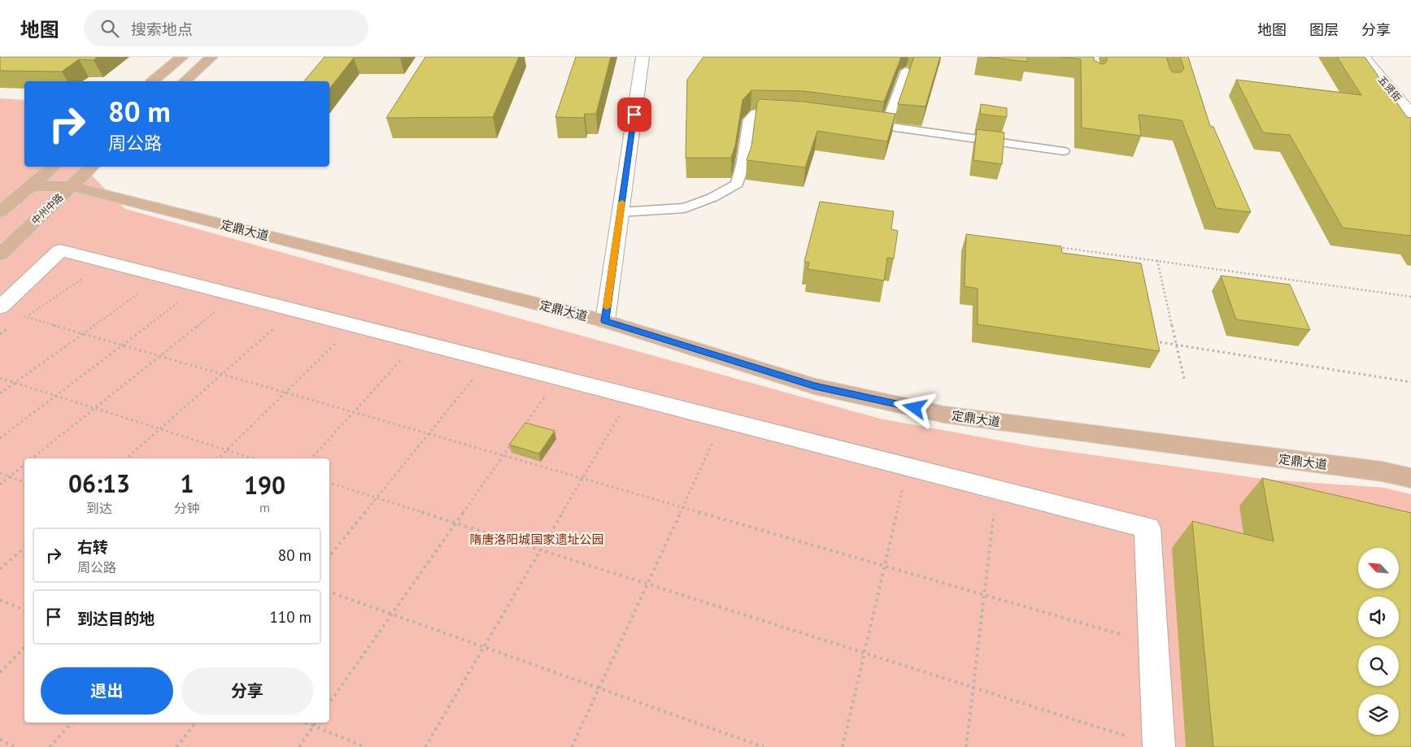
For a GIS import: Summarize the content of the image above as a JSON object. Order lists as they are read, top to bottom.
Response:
{
  "streets": {
    "main road": ["中州中路", "定鼎大道"],
    "street": ["五贤街"]
  },
  "crossings": [
    ["中州中路", "定鼎大道"]
  ],
  "parks": ["隋唐洛阳城国家遗址公园"],
  "north": "top left",
  "page": {
    "header": "地图",
    "search": "搜索地点",
    "nav": ["地图", "图层", "分享"],
    "turn": ["80 m", "周公路"],
    "eta": [
      "06:13",
      "到达",
      "1",
      "分钟",
      "190",
      "m"
    ],
    "list": [
      {
        "name": "右转",
        "note": "周公路",
        "value": "80 m"
      },
      {
        "name": "到达目的地",
        "value": "110 m"
      }
    ],
    "buttons": ["退出", "分享"]
  }
}
